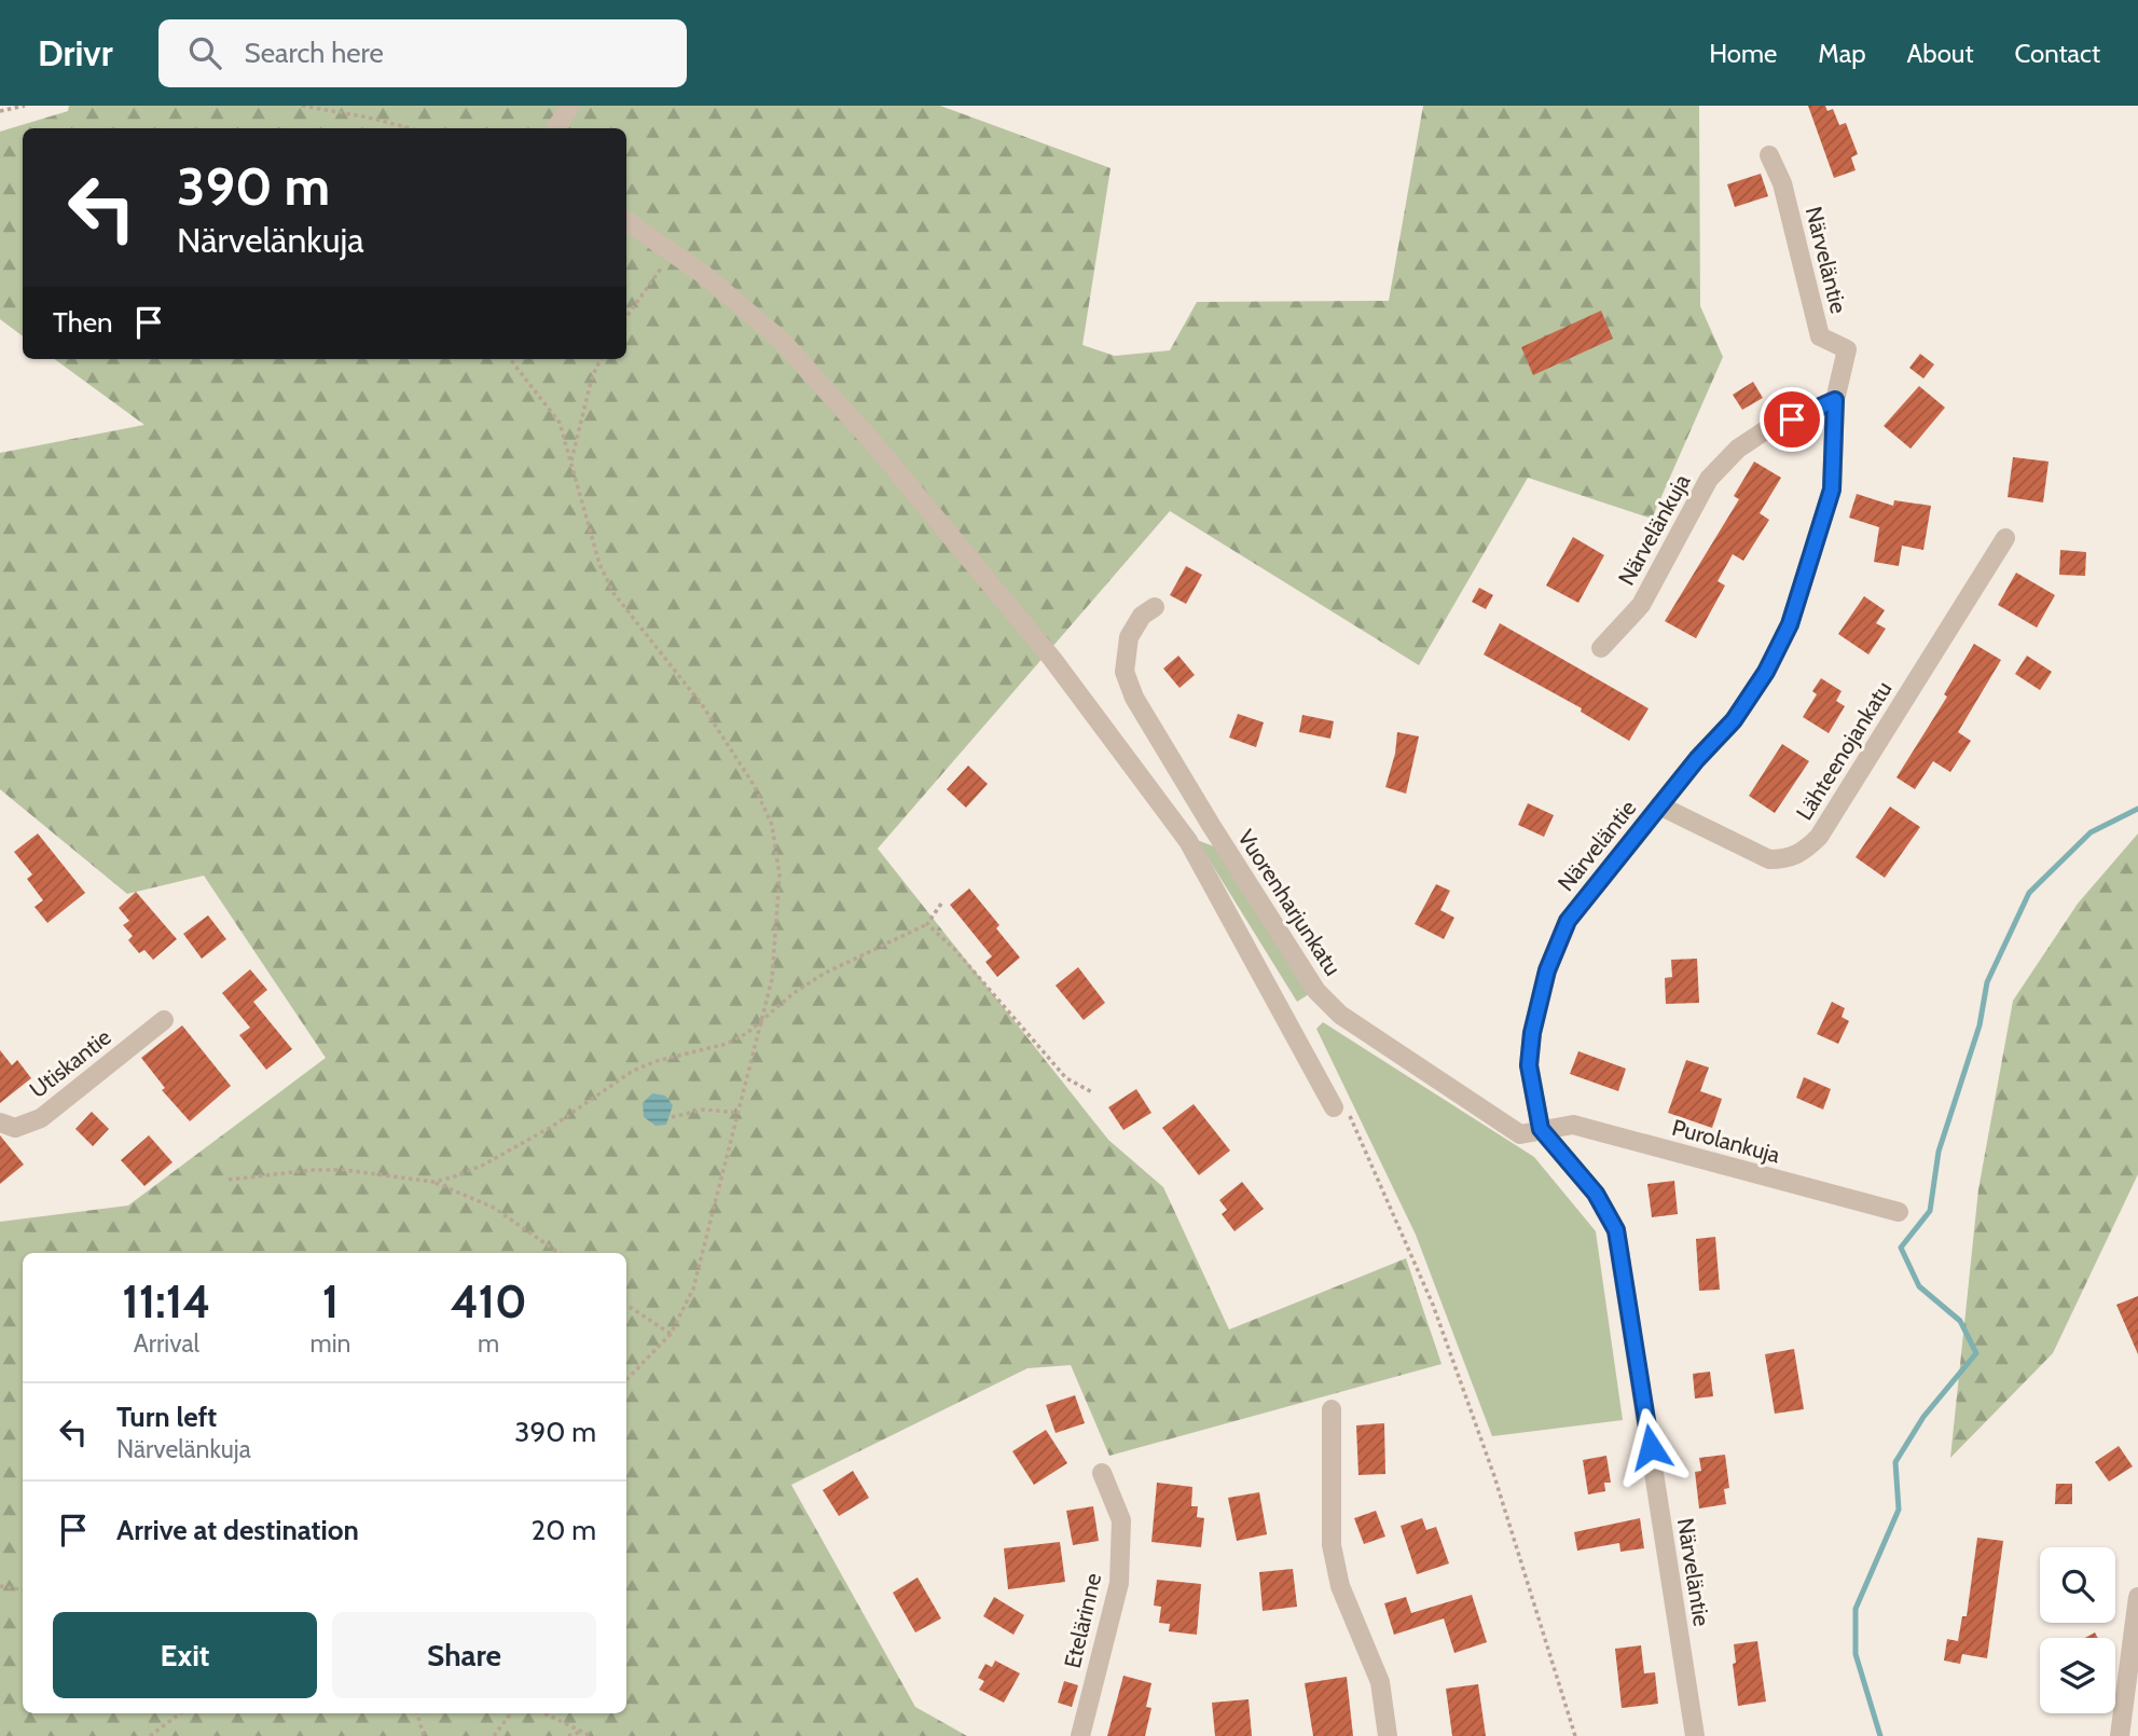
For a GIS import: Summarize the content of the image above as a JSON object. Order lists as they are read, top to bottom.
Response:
{
  "streets": {
    "street": [
      "Närveläntie",
      "Närvelänkuja",
      "Lähteenojankatu",
      "Vuorenharjunkatu",
      "Utiskantie",
      "Purolankuja",
      "Etelärinne"
    ]
  },
  "crossings": [
    ["Närveläntie", "Närvelänkuja"],
    ["Närveläntie", "Lähteenojankatu"],
    ["Närveläntie", "Vuorenharjunkatu"],
    ["Närveläntie", "Purolankuja"],
    ["Vuorenharjunkatu", "Purolankuja"]
  ],
  "page": {
    "header": "Drivr",
    "search": "Search here",
    "nav": [
      "Home",
      "Map",
      "About",
      "Contact"
    ],
    "turn": ["390 m", "Närvelänkuja"],
    "then": "Then",
    "eta": [
      "11:14",
      "Arrival",
      "1",
      "min",
      "410",
      "m"
    ],
    "list": [
      {
        "name": "Turn left",
        "note": "Närvelänkuja",
        "value": "390 m"
      },
      {
        "name": "Arrive at destination",
        "value": "20 m"
      }
    ],
    "buttons": ["Exit", "Share"]
  }
}
